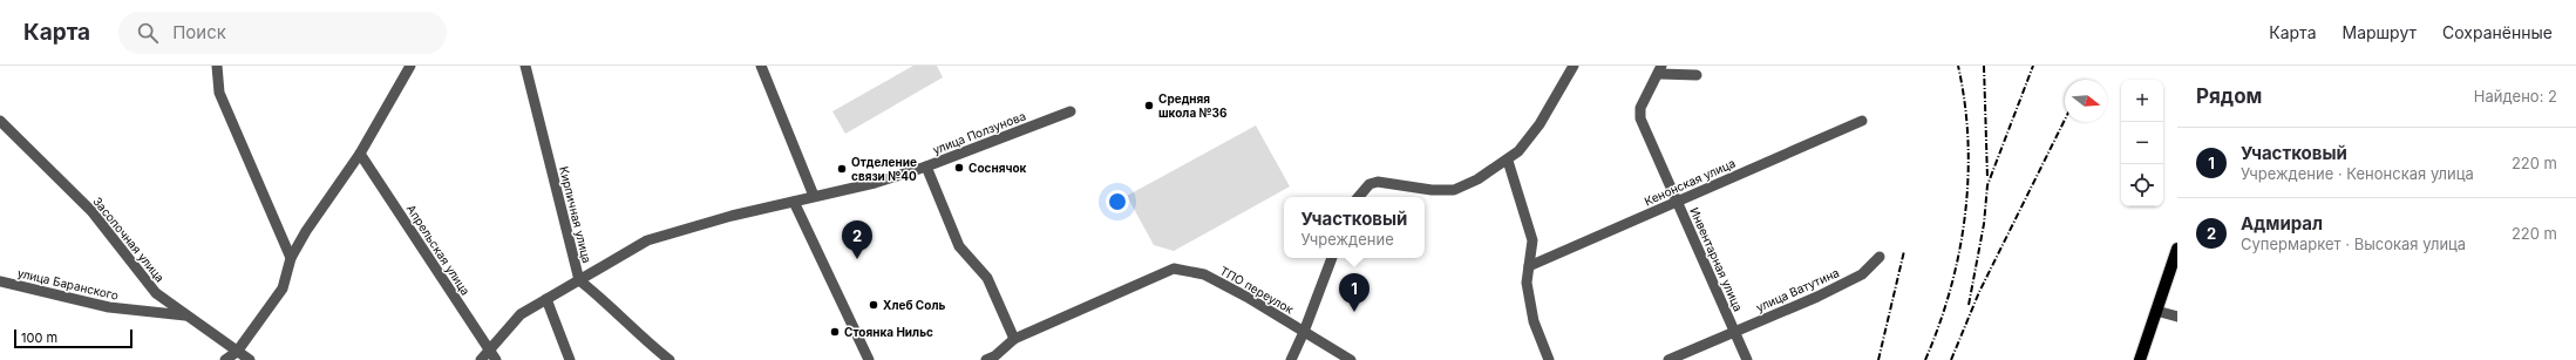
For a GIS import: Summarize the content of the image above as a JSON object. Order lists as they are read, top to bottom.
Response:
{
  "streets": {
    "street": [
      "улица Ползунова",
      "Кенонская улица",
      "Кирпичная улица",
      "Засопочная улица",
      "Апрельская улица",
      "Инвентарная улица",
      "улица Баранского",
      "ТПО переулок",
      "улица Ватутина"
    ]
  },
  "crossings": [
    ["улица Ползунова", "Кирпичная улица"],
    ["улица Ползунова", "Апрельская улица"],
    ["Кенонская улица", "Инвентарная улица"],
    ["Засопочная улица", "улица Баранского"],
    ["Инвентарная улица", "улица Ватутина"]
  ],
  "places": [
    "Средняя школа №36",
    "Соснячок",
    "Отделение связи №40",
    "Хлеб Соль",
    "Стоянка Нильс"
  ],
  "scale_bar": "100 m",
  "north": "right",
  "page": {
    "header": "Карта",
    "search": "Поиск",
    "nav": ["Карта", "Маршрут", "Сохранённые"],
    "heading": ["Рядом", "Найдено: 2"],
    "map_buttons": ["+", "−"],
    "list": [
      {
        "mark": "1",
        "name": "Участковый",
        "note": "Учреждение · Кенонская улица",
        "value": "220 m"
      },
      {
        "mark": "2",
        "name": "Адмирал",
        "note": "Супермаркет · Высокая улица",
        "value": "220 m"
      }
    ],
    "popup": ["Участковый", "Учреждение"],
    "pins": ["2", "1"],
    "scale": "100 m"
  }
}
